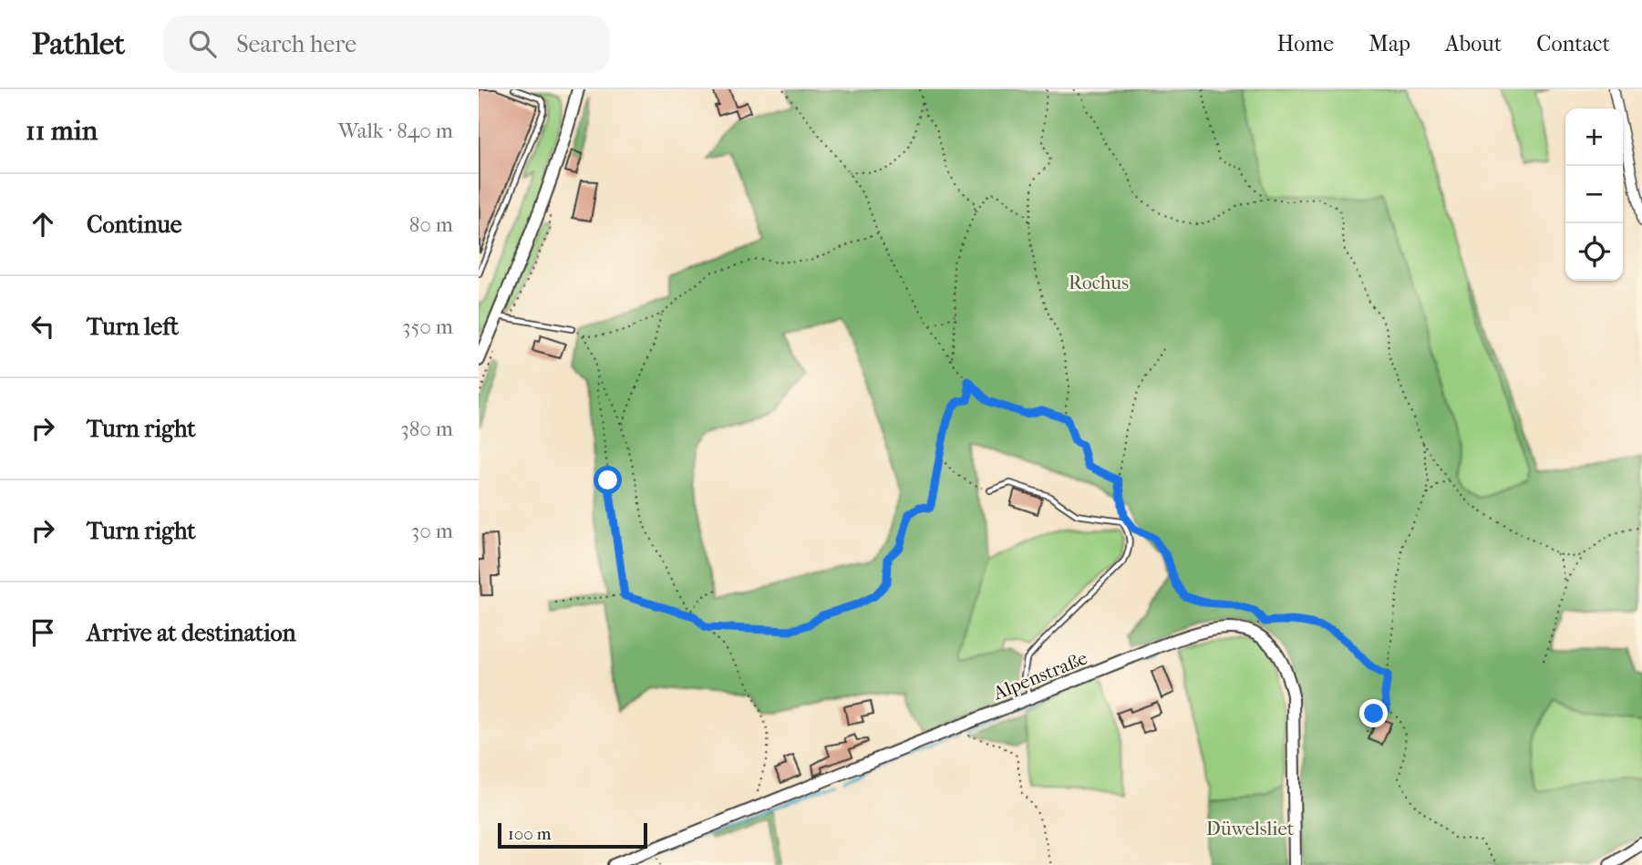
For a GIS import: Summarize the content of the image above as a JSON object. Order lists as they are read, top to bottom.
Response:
{
  "streets": {
    "street": ["Alpenstraße"]
  },
  "parks": ["Rochus", "Düwelsliet"],
  "scale_bar": "100 m",
  "page": {
    "header": "Pathlet",
    "search": "Search here",
    "nav": [
      "Home",
      "Map",
      "About",
      "Contact"
    ],
    "heading": ["11 min", "Walk · 840 m"],
    "map_buttons": ["+", "−"],
    "list": [
      ["Continue", "80 m"],
      ["Turn left", "350 m"],
      ["Turn right", "380 m"],
      ["Turn right", "30 m"],
      "Arrive at destination"
    ],
    "scale": "100 m"
  }
}
